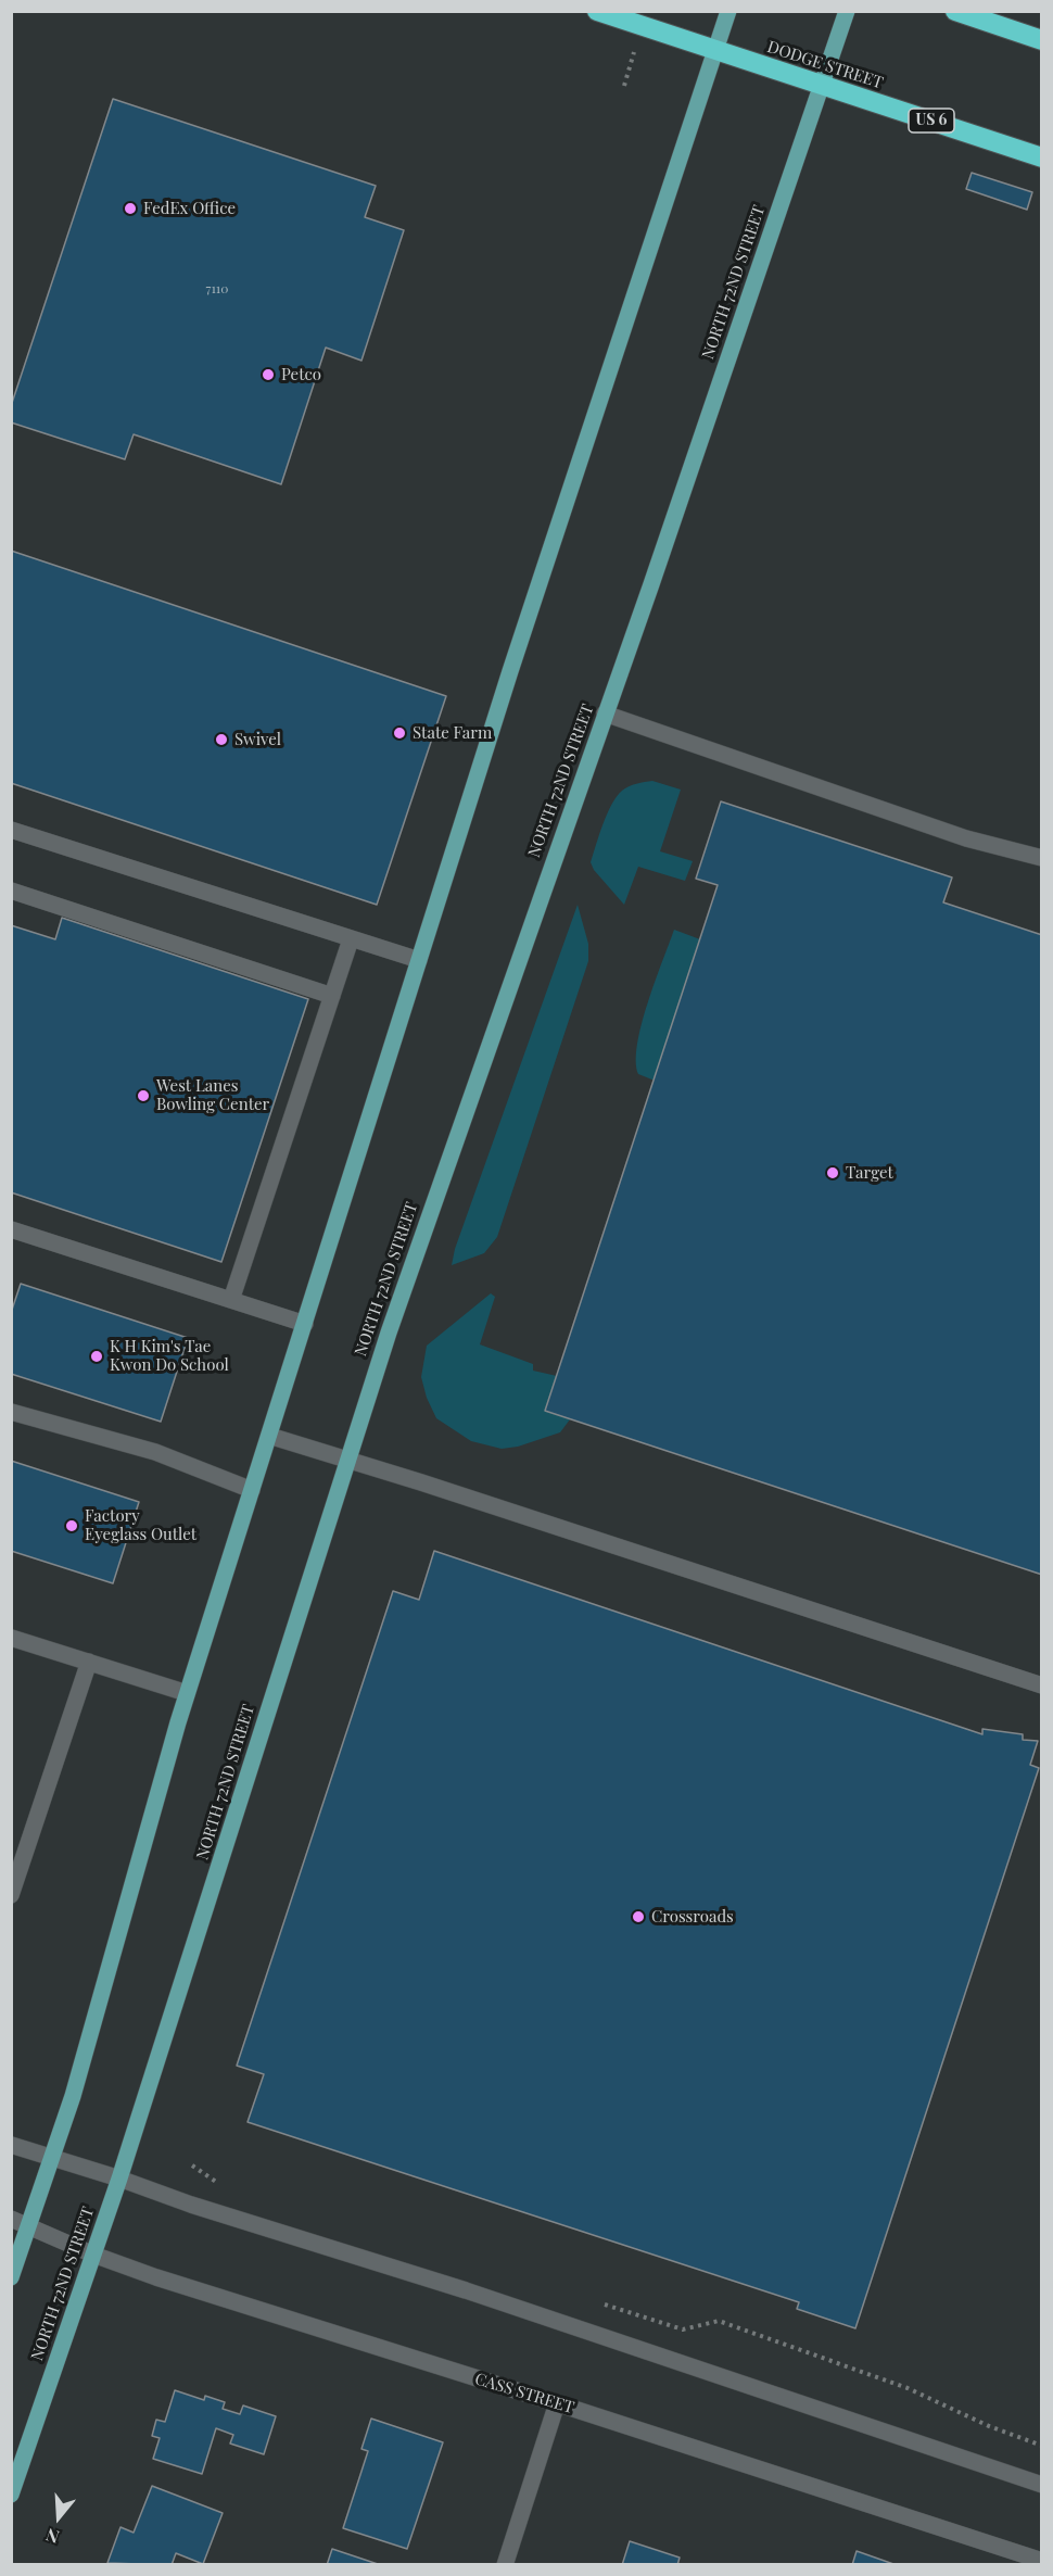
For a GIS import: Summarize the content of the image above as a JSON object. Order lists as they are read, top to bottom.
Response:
{
  "streets": {
    "highway": ["DODGE STREET", "US 6"],
    "main road": ["NORTH 72ND STREET", "CASS STREET"]
  },
  "crossings": [
    ["DODGE STREET", "NORTH 72ND STREET"],
    ["NORTH 72ND STREET", "CASS STREET"]
  ],
  "places": [
    "FedEx Office",
    "Petco",
    "State Farm",
    "Swivel",
    "West Lanes Bowling Center",
    "Target",
    "K H Kim's Tae Kwon Do School",
    "Factory Eyeglass Outlet",
    "Crossroads"
  ],
  "house_numbers": ["7110"],
  "north": "bottom"
}
